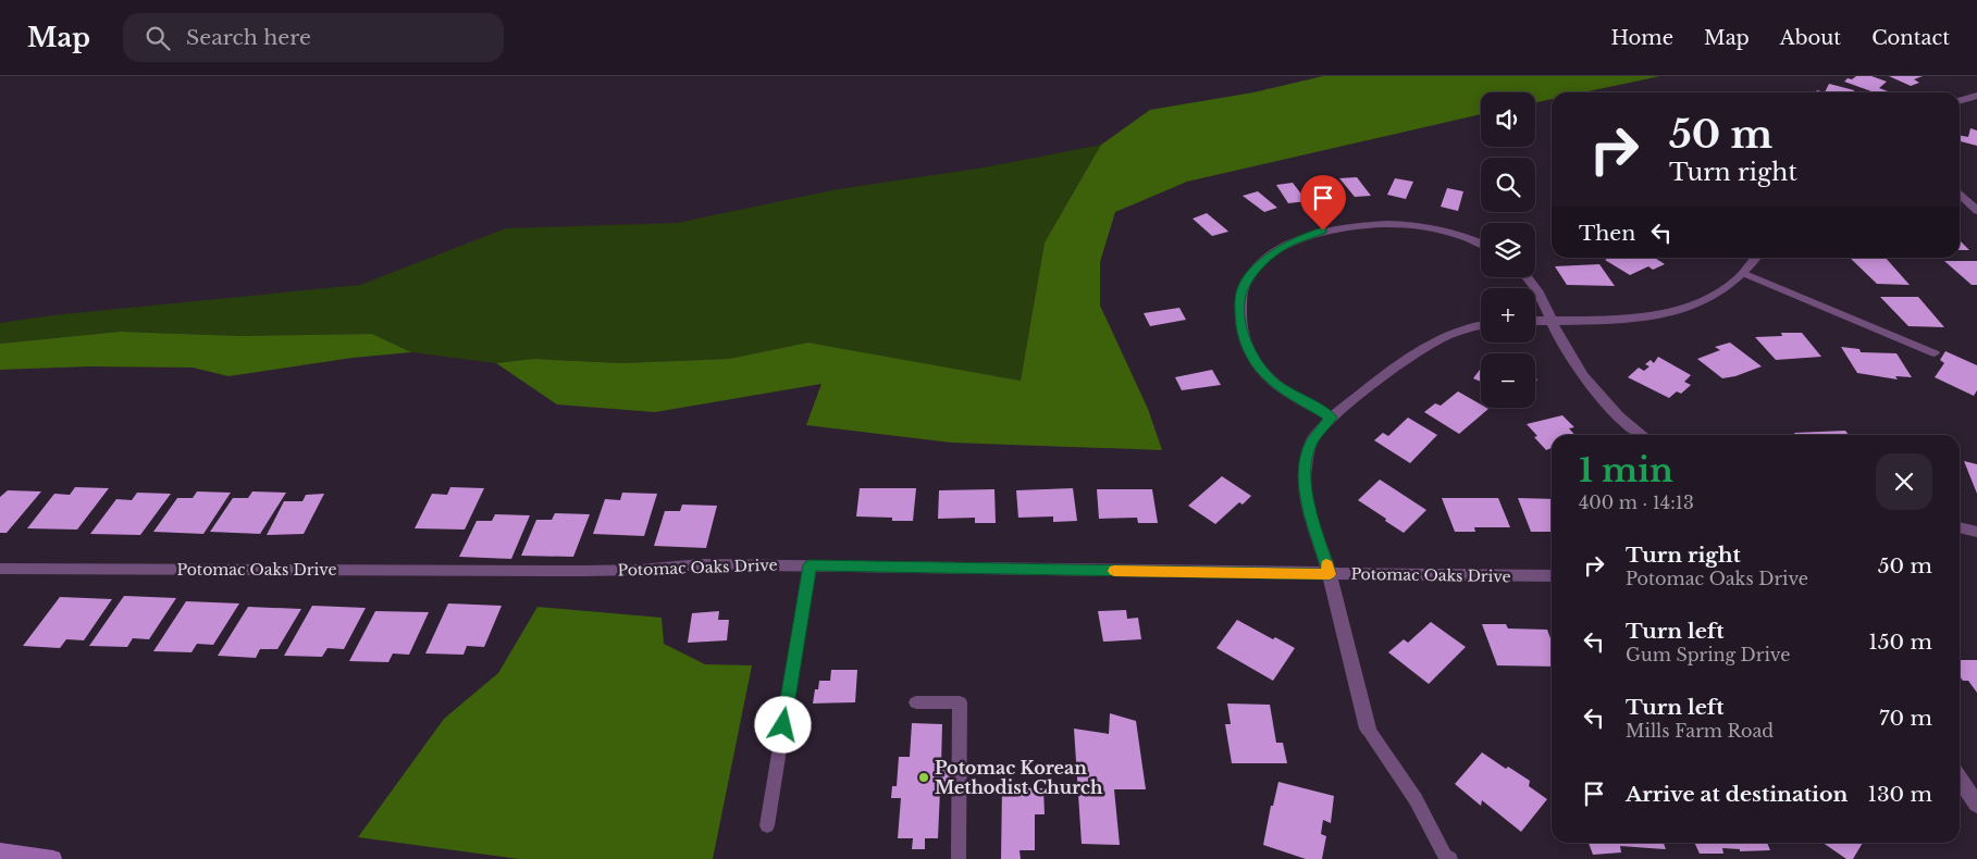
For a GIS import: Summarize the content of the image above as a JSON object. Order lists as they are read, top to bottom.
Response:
{
  "streets": {
    "street": ["Potomac Oaks Drive"]
  },
  "places": ["Potomac Korean Methodist Church"],
  "page": {
    "header": "Map",
    "search": "Search here",
    "nav": [
      "Home",
      "Map",
      "About",
      "Contact"
    ],
    "map_buttons": ["+", "−"],
    "turn": ["50 m", "Turn right"],
    "then": "Then",
    "heading": ["1 min", "400 m · 14:13"],
    "list": [
      {
        "name": "Turn right",
        "note": "Potomac Oaks Drive",
        "value": "50 m"
      },
      {
        "name": "Turn left",
        "note": "Gum Spring Drive",
        "value": "150 m"
      },
      {
        "name": "Turn left",
        "note": "Mills Farm Road",
        "value": "70 m"
      },
      {
        "name": "Arrive at destination",
        "value": "130 m"
      }
    ]
  }
}
